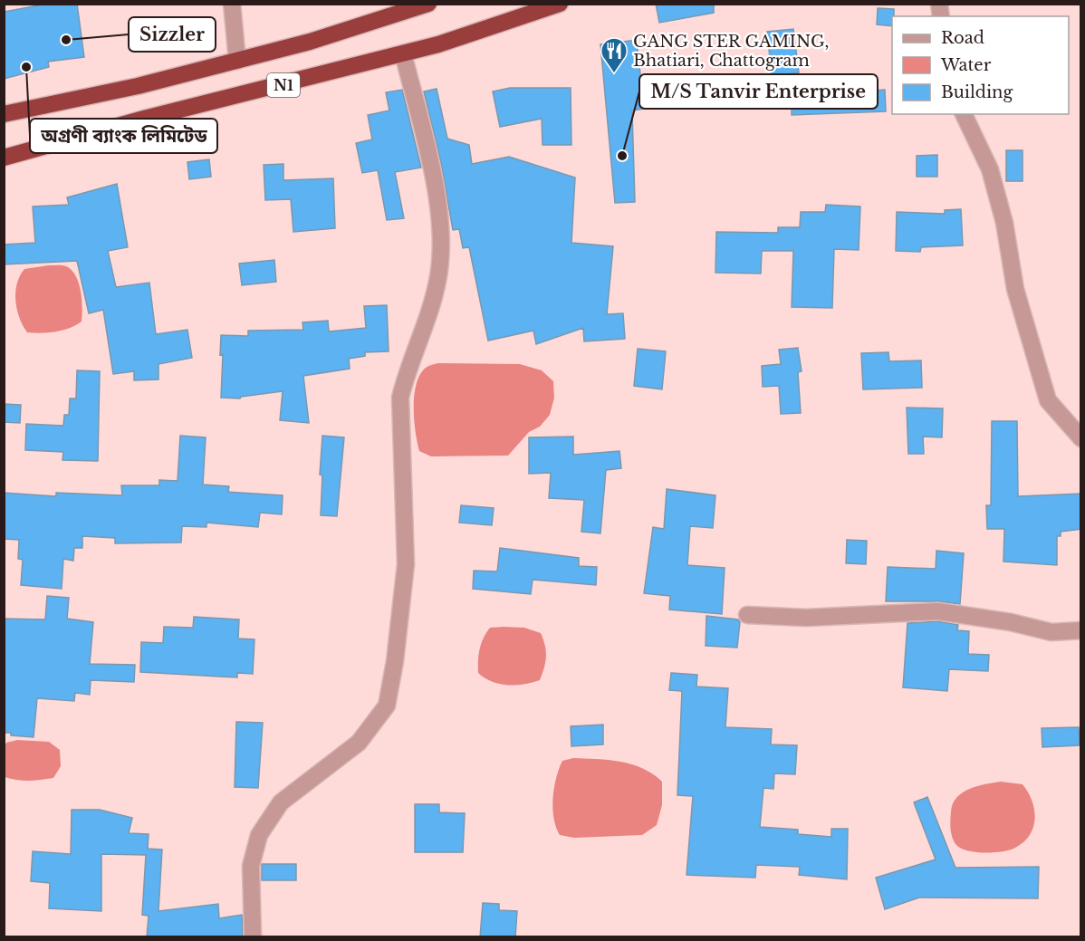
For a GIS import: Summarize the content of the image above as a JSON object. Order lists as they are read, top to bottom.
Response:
{
  "streets": {
    "highway": ["N1"]
  },
  "places": {
    "other": ["Sizzler", "অগ্রণী ব্যাংক লিমিটেড", "M/S Tanvir Enterprise"],
    "restaurant": ["GANG STER GAMING, Bhatiari, Chattogram"]
  },
  "legend": ["Road", "Water", "Building"]
}
